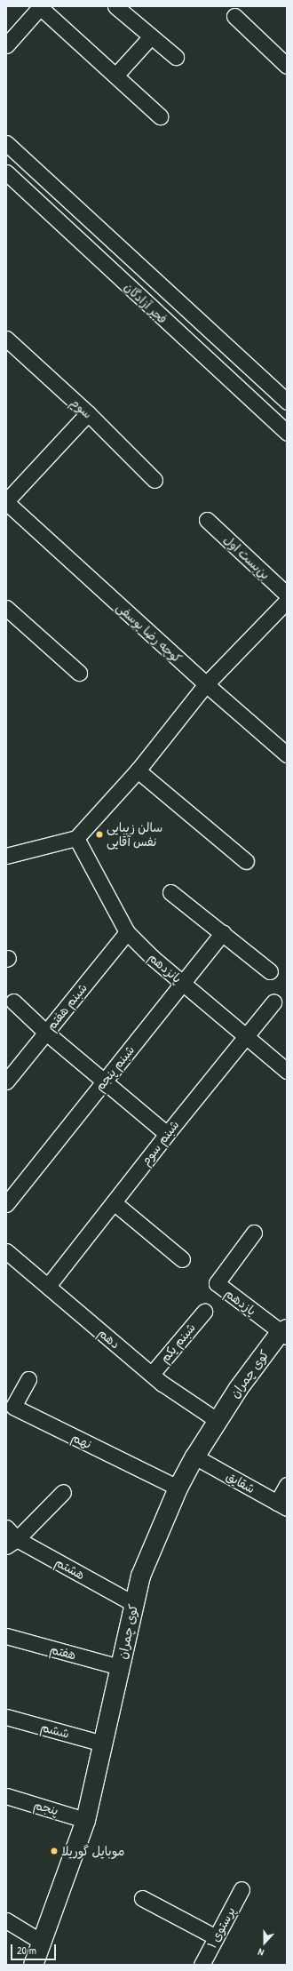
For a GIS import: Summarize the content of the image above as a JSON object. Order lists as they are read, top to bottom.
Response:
{
  "streets": {
    "main road": ["کوی چمران"],
    "street": [
      "فجر آزادگان",
      "سوم",
      "بن‌بست اول",
      "کوچه رضا یوسفی",
      "پانزدهم",
      "شبنم هفتم",
      "شبنم پنجم",
      "شبنم سوم",
      "یازدهم",
      "دهم",
      "شبنم یکم",
      "نهم",
      "شقایق",
      "هشتم",
      "هفتم",
      "ششم",
      "پنجم",
      "پرستوی ۱"
    ]
  },
  "crossings": [
    ["پانزدهم", "شبنم هفتم"],
    ["پانزدهم", "شبنم پنجم"],
    ["پانزدهم", "شبنم سوم"],
    ["شبنم سوم", "دهم"],
    ["یازدهم", "کوی چمران"],
    ["دهم", "شبنم یکم"],
    ["دهم", "کوی چمران"],
    ["کوی چمران", "نهم"],
    ["کوی چمران", "شقایق"],
    ["کوی چمران", "هشتم"],
    ["کوی چمران", "هفتم"],
    ["کوی چمران", "ششم"],
    ["کوی چمران", "پنجم"]
  ],
  "places": ["سالن زیبایی نفس آقایی", "موبایل گوریلا"],
  "scale_bar": "20 m",
  "north": "bottom"
}
